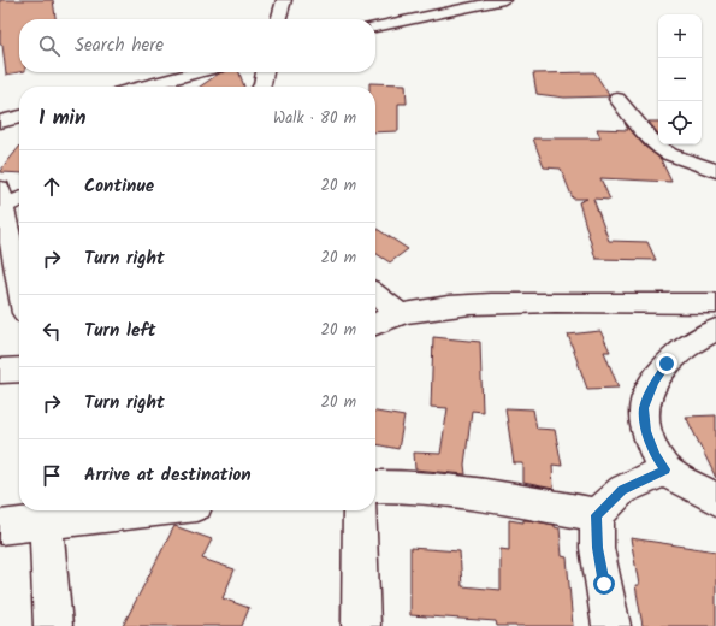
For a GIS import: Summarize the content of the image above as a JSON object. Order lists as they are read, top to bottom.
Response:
{
  "page": {
    "map_buttons": ["+", "−"],
    "search": "Search here",
    "heading": ["1 min", "Walk · 80 m"],
    "list": [
      ["Continue", "20 m"],
      ["Turn right", "20 m"],
      ["Turn left", "20 m"],
      ["Turn right", "20 m"],
      "Arrive at destination"
    ]
  }
}
